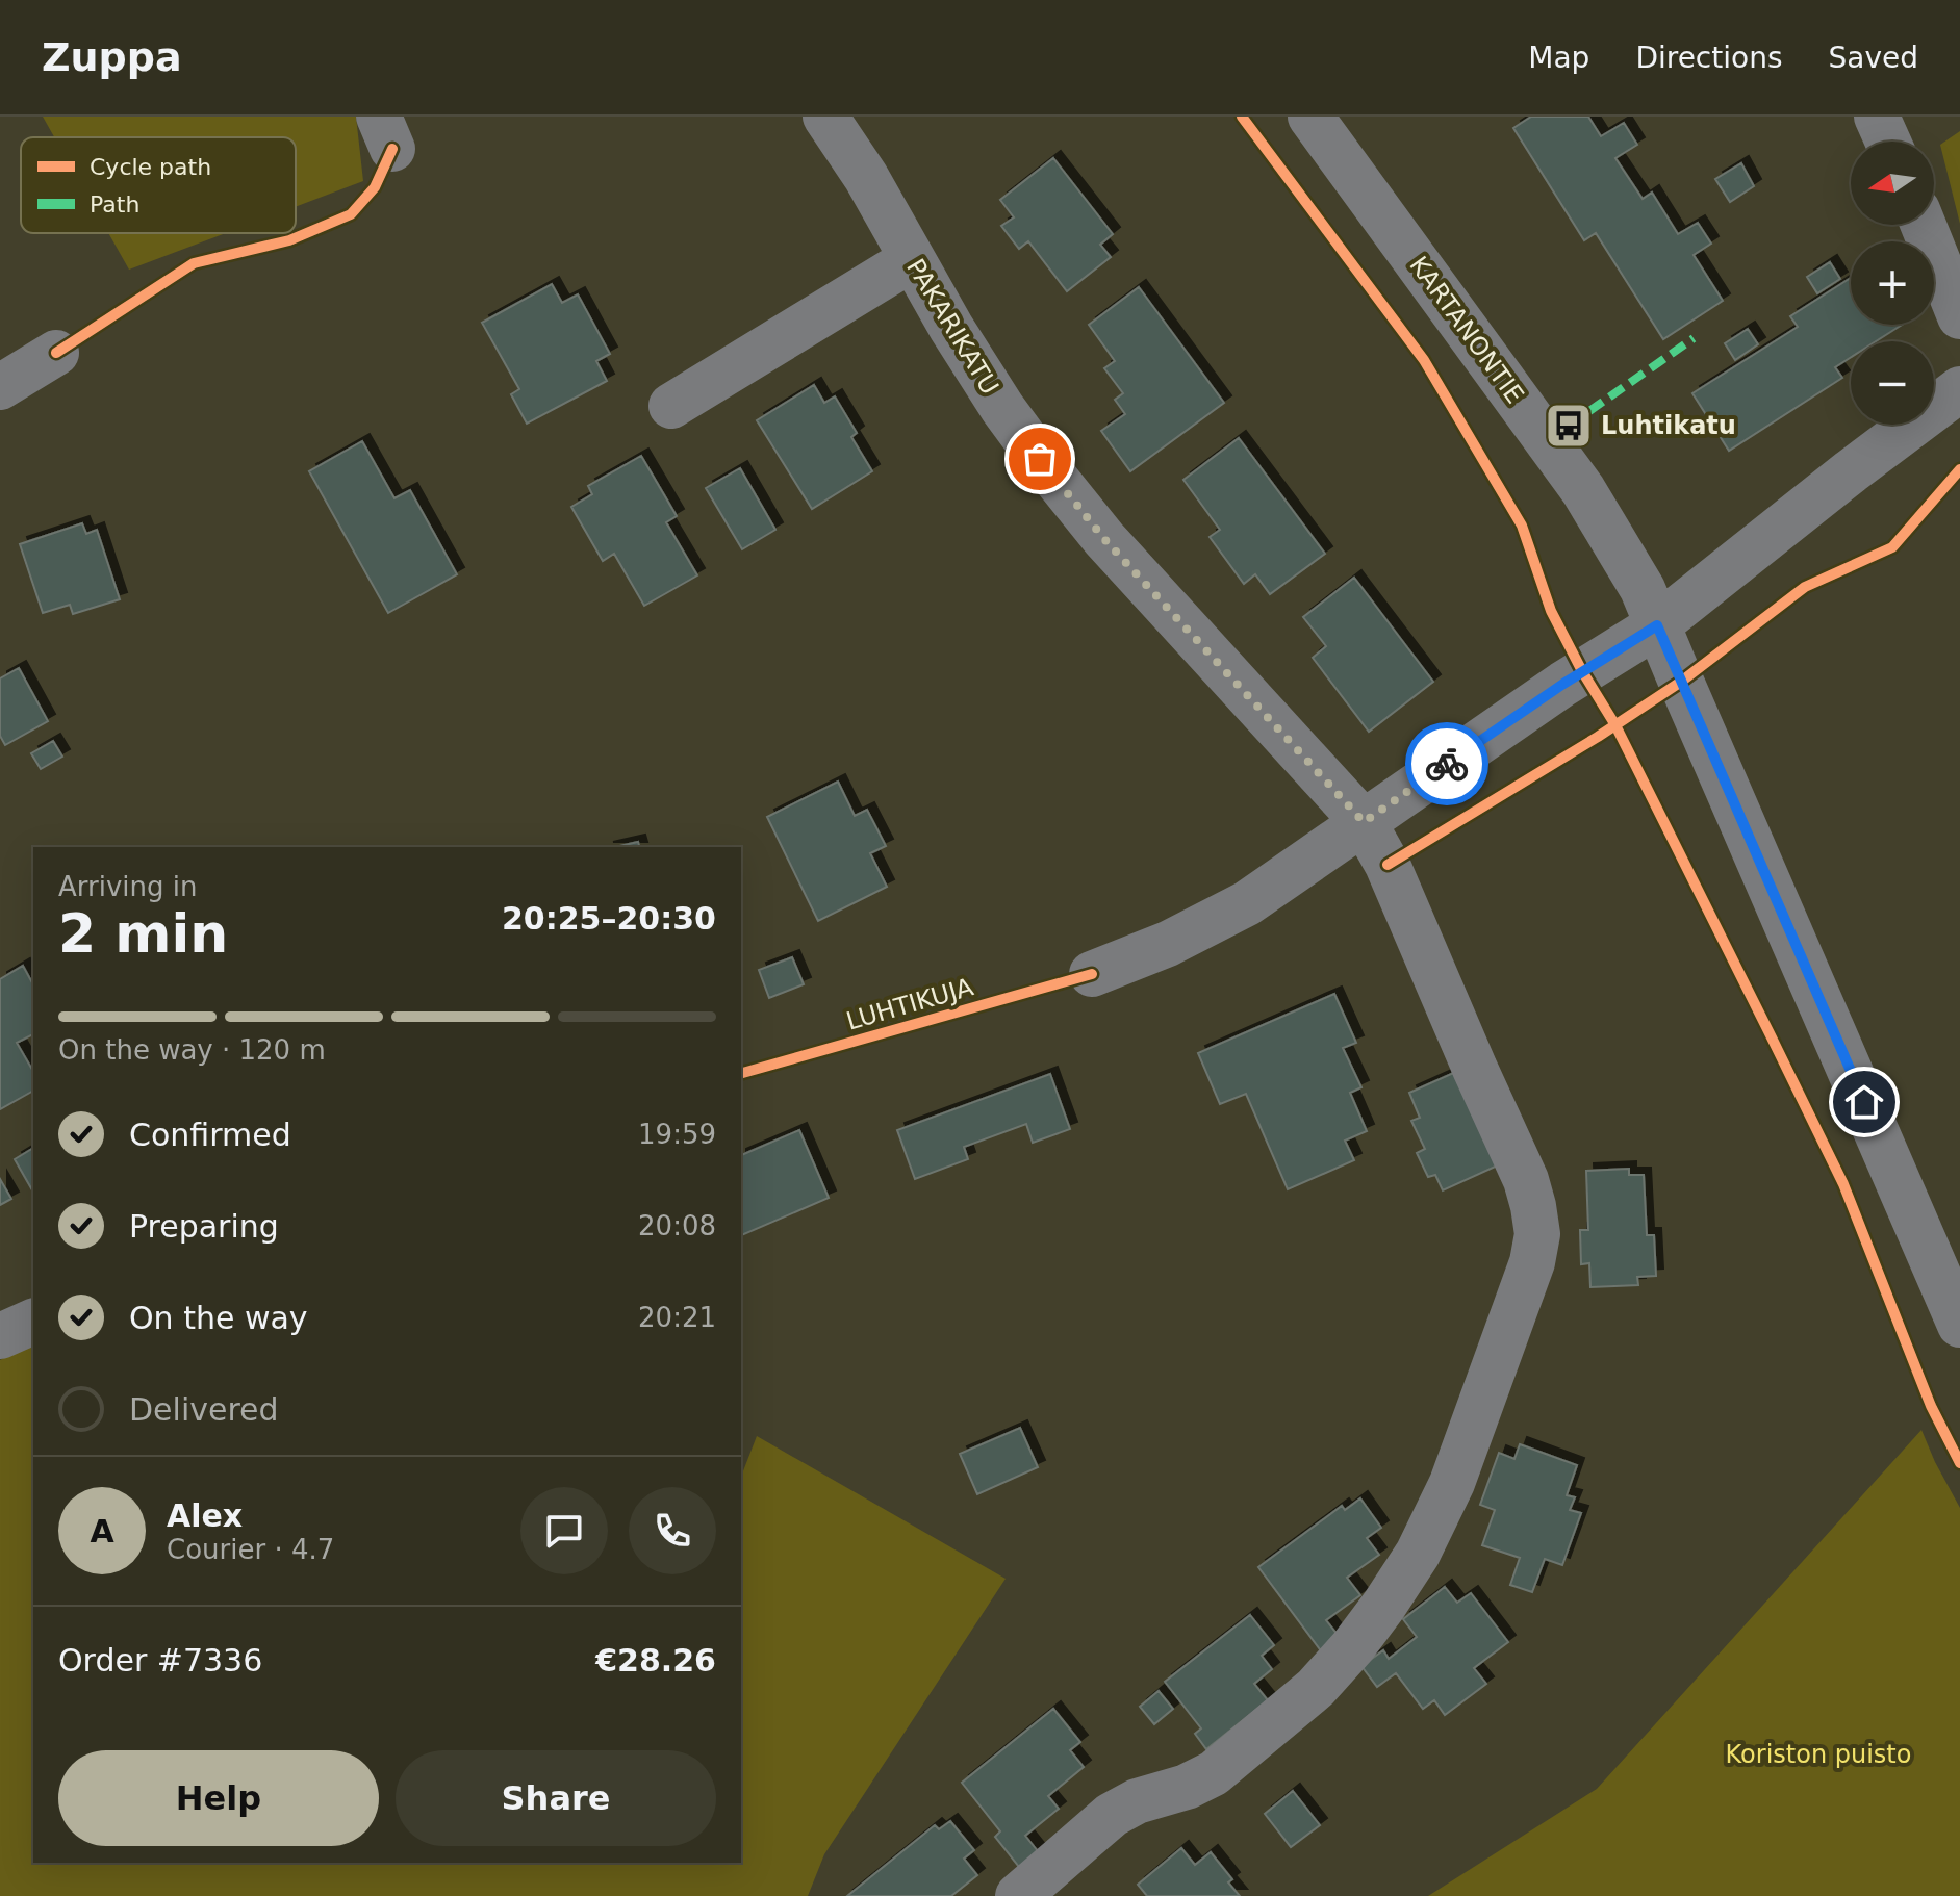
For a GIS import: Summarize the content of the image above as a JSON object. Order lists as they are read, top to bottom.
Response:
{
  "streets": {
    "street": ["PAKARIKATU", "KARTANONTIE"],
    "cycle path": ["LUHTIKUJA"]
  },
  "parks": ["Koriston puisto"],
  "places": {
    "bus stop": ["Luhtikatu"]
  },
  "legend": ["Cycle path", "Path"],
  "north": "left",
  "page": {
    "header": "Zuppa",
    "nav": ["Map", "Directions", "Saved"],
    "map_buttons": ["+", "−"],
    "heading": ["2 min", "Arriving in", "20:25–20:30"],
    "panel": [
      "Alex",
      "Courier · 4.7",
      "Order #7336",
      "€28.26"
    ],
    "bar": "On the way · 120 m",
    "list": [
      ["Confirmed", "19:59"],
      ["Preparing", "20:08"],
      ["On the way", "20:21"],
      "Delivered"
    ],
    "round": "A",
    "buttons": ["Help", "Share"]
  }
}
